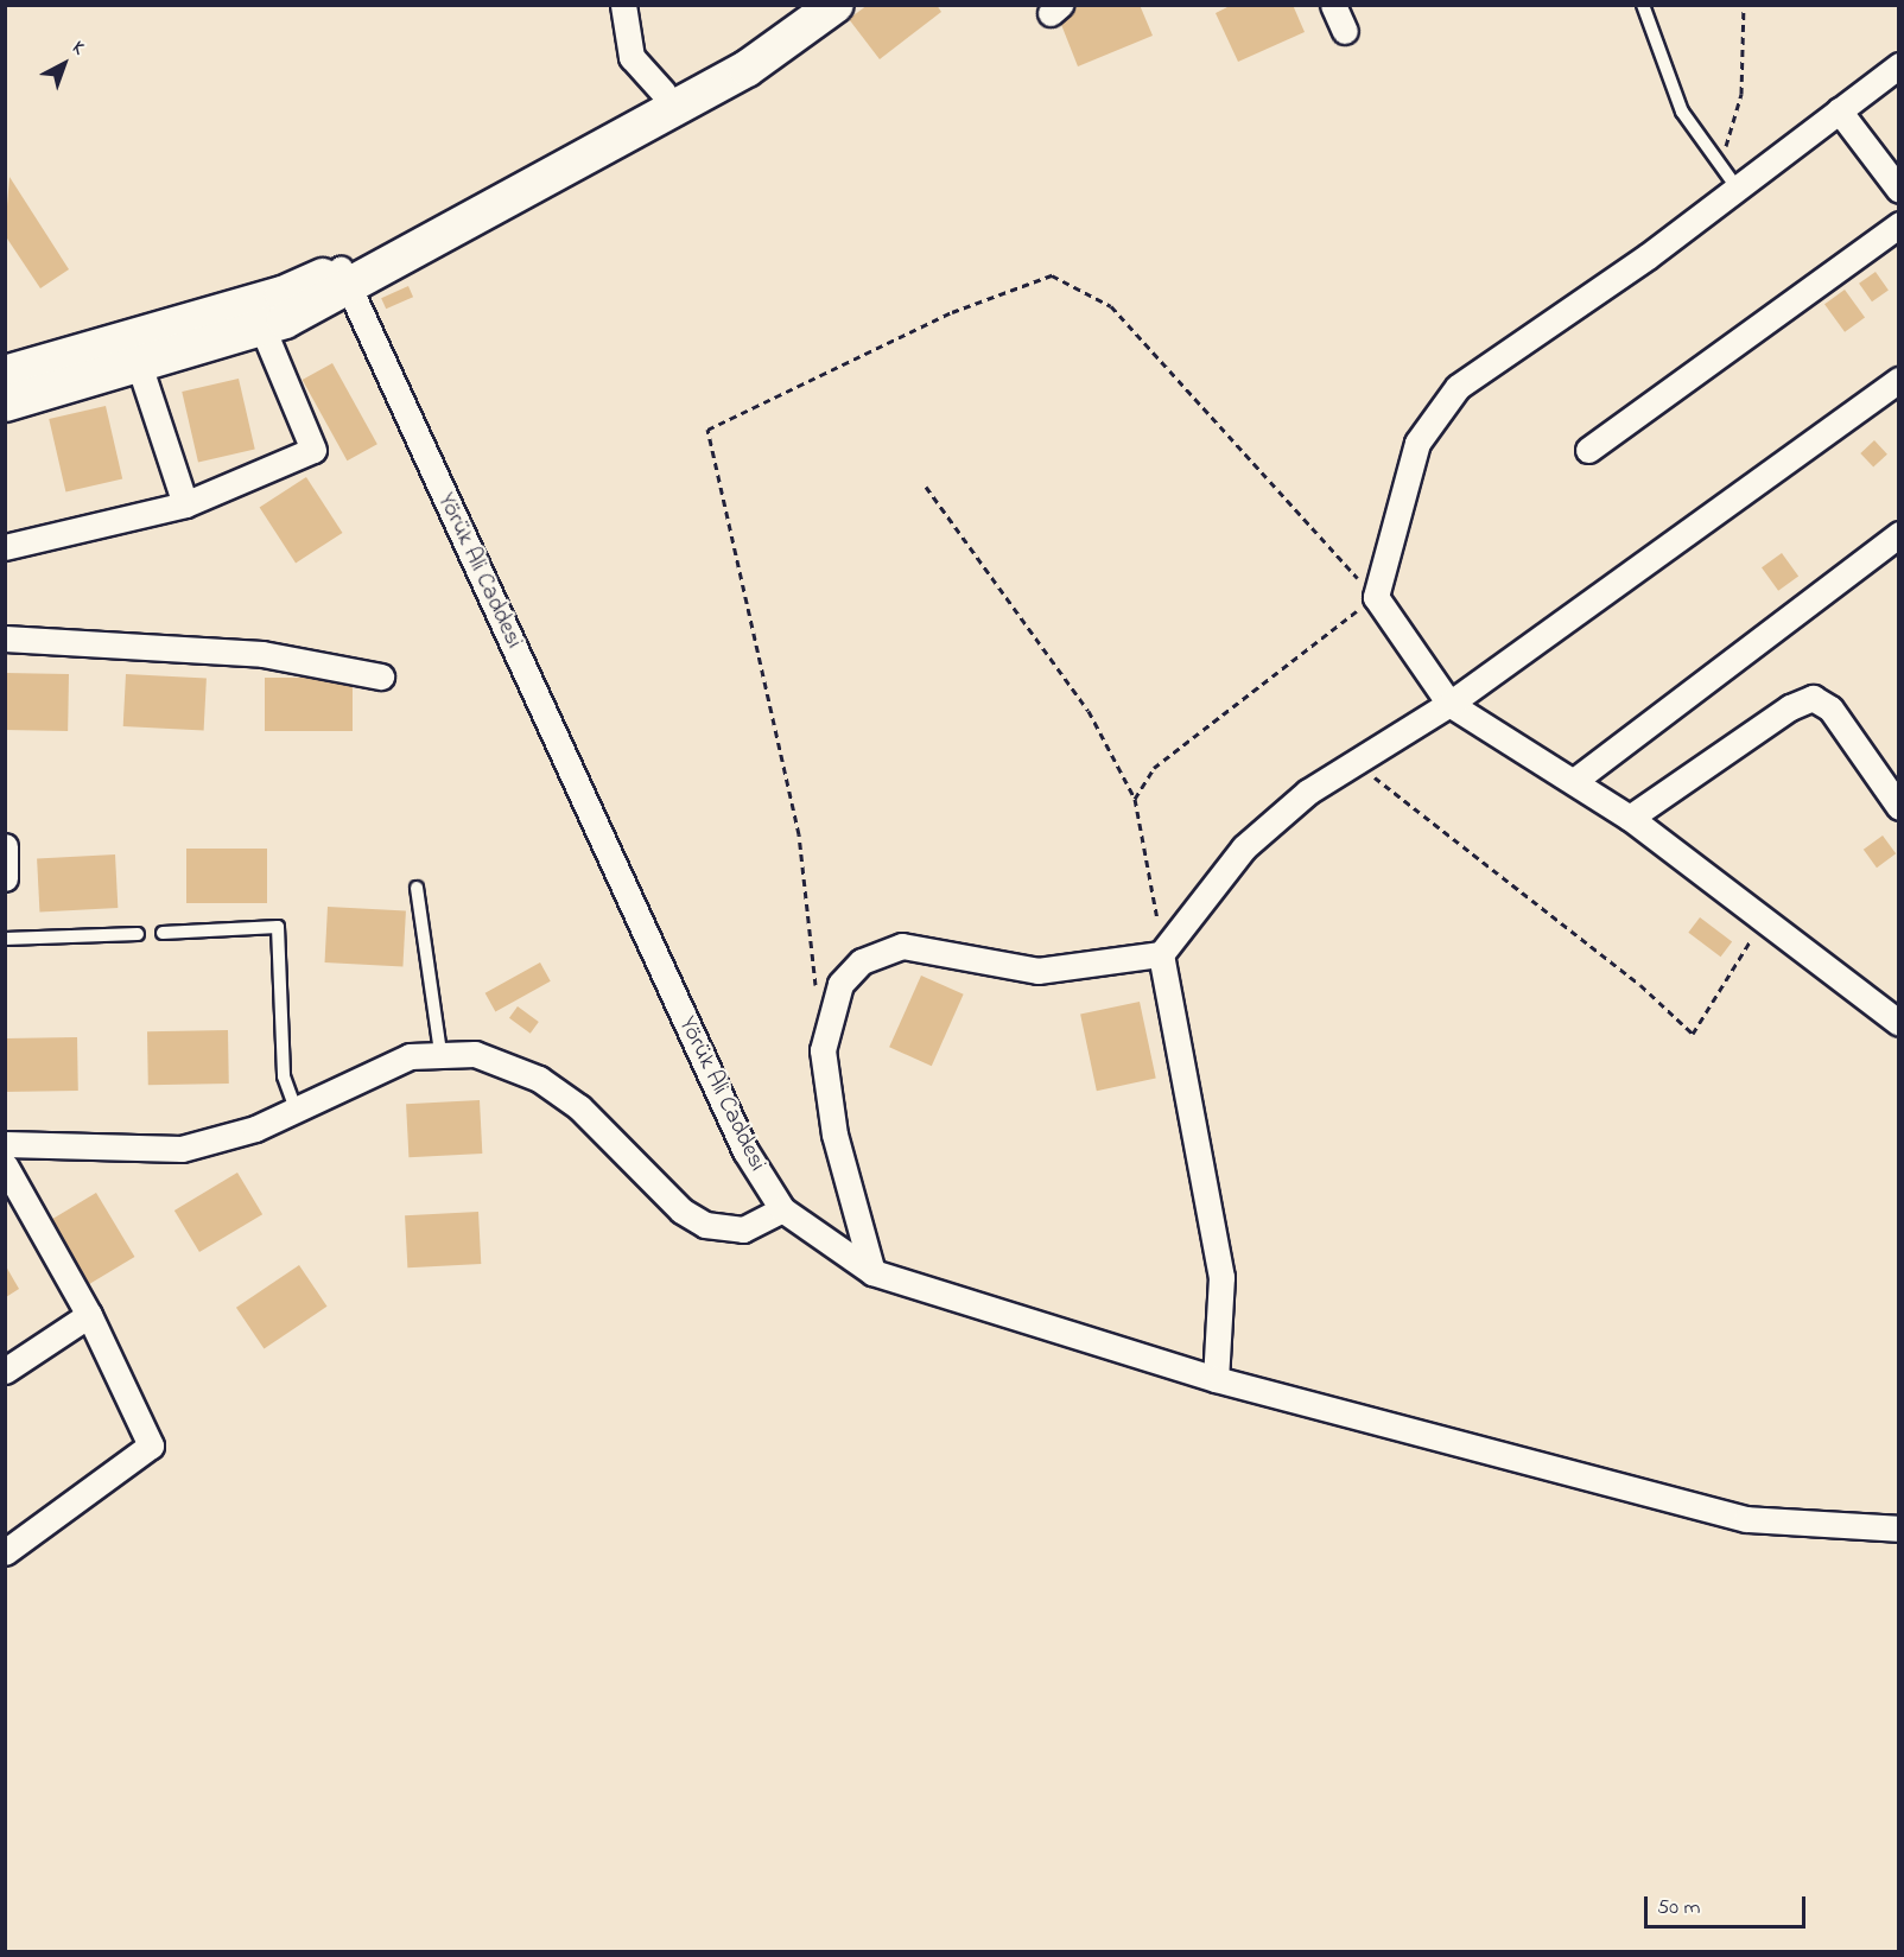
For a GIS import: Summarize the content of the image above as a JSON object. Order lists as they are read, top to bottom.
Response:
{
  "streets": {
    "street": ["Yörük Ali Caddesi"]
  },
  "scale_bar": "50 m",
  "north": "top right"
}
